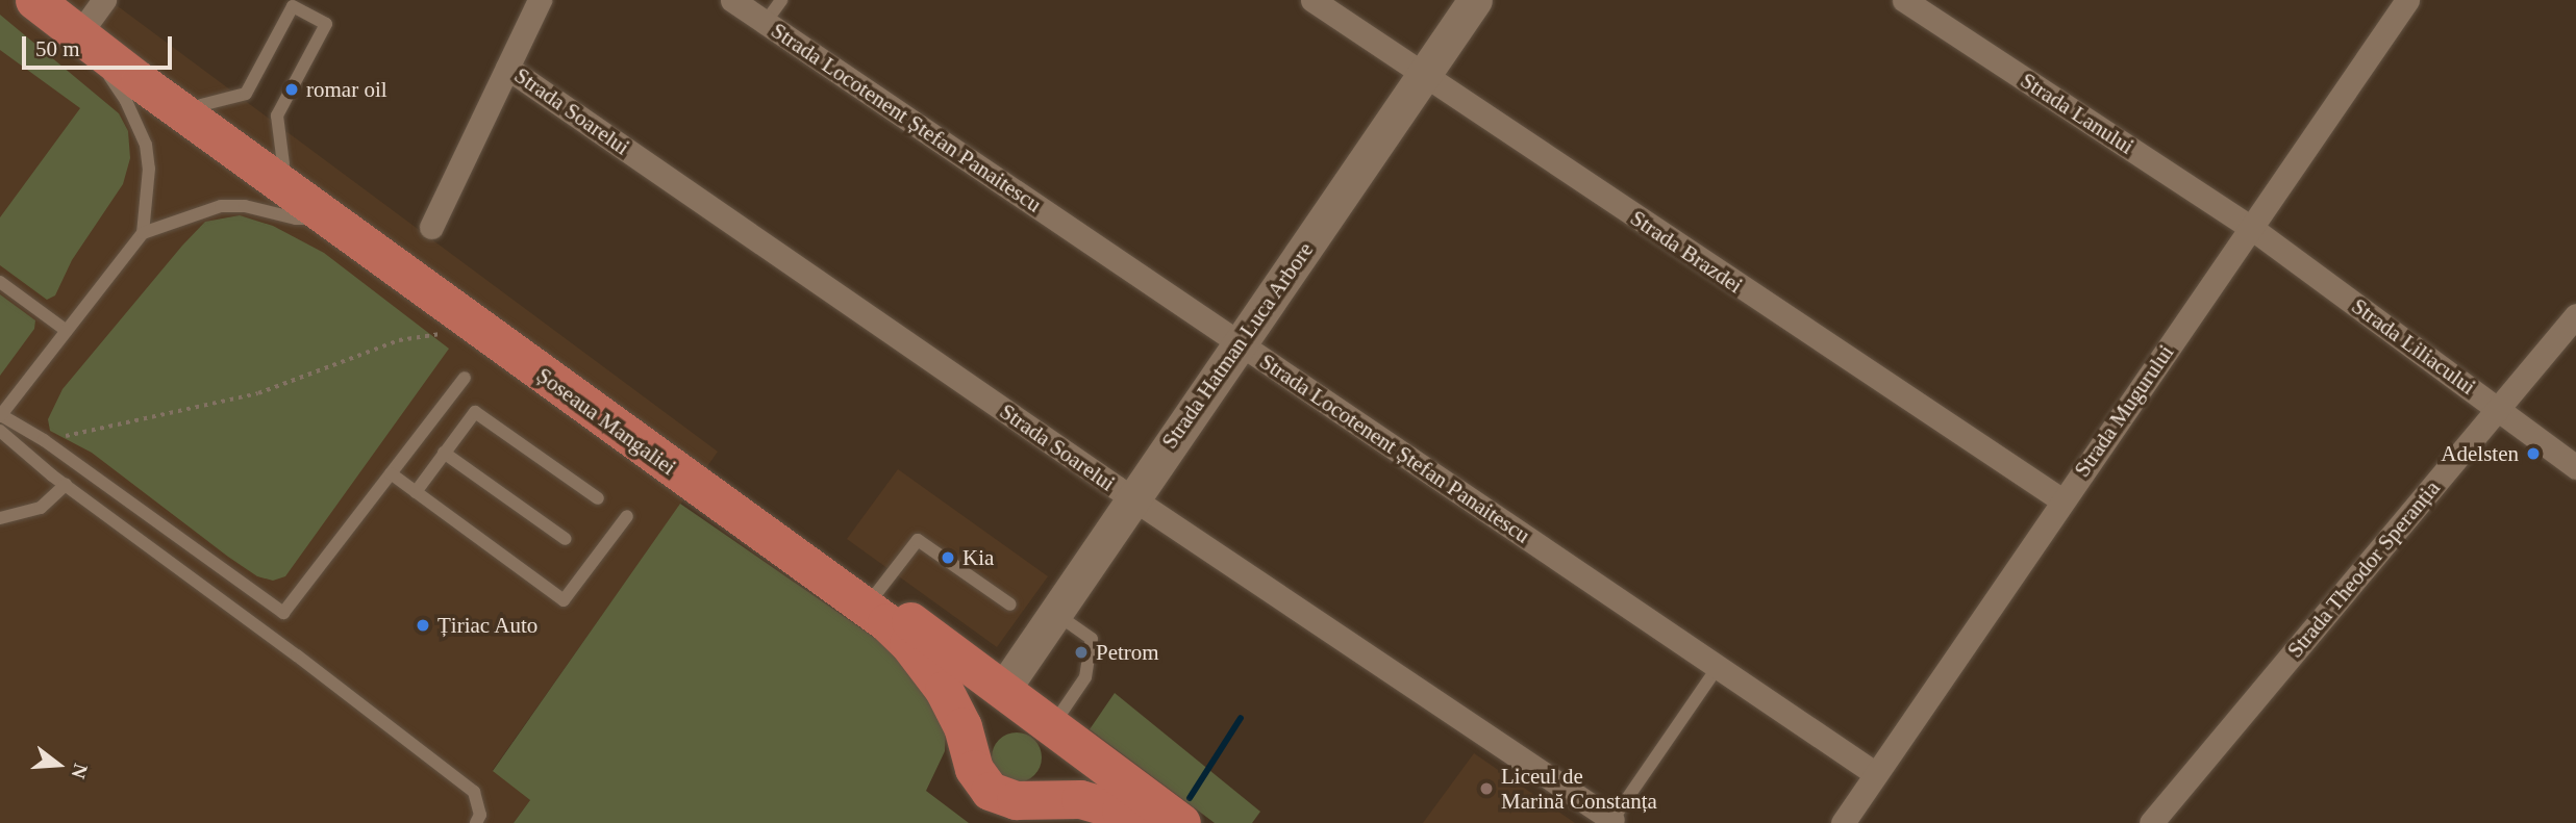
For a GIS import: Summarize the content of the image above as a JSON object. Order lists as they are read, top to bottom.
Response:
{
  "streets": {
    "main road": ["Șoseaua Mangaliei"],
    "street": [
      "Strada Soarelui",
      "Strada Lanului",
      "Strada Locotenent Ștefan Panaitescu",
      "Strada Brazdei",
      "Strada Hatman Luca Arbore",
      "Strada Liliacului",
      "Strada Mugurului",
      "Strada Theodor Speranția"
    ]
  },
  "crossings": [
    ["Strada Soarelui", "Strada Hatman Luca Arbore"],
    ["Strada Lanului", "Strada Liliacului"],
    ["Strada Lanului", "Strada Mugurului"],
    ["Strada Locotenent Ștefan Panaitescu", "Strada Hatman Luca Arbore"],
    ["Strada Locotenent Ștefan Panaitescu", "Strada Mugurului"],
    ["Strada Brazdei", "Strada Hatman Luca Arbore"],
    ["Strada Brazdei", "Strada Mugurului"],
    ["Strada Hatman Luca Arbore", "Șoseaua Mangaliei"],
    ["Strada Liliacului", "Strada Mugurului"],
    ["Strada Liliacului", "Strada Theodor Speranția"]
  ],
  "places": [
    "romar oil",
    "Adelsten",
    "Kia",
    "Țiriac Auto",
    "Petrom",
    "Liceul de Marină Constanța"
  ],
  "scale_bar": "50 m",
  "north": "right"
}
